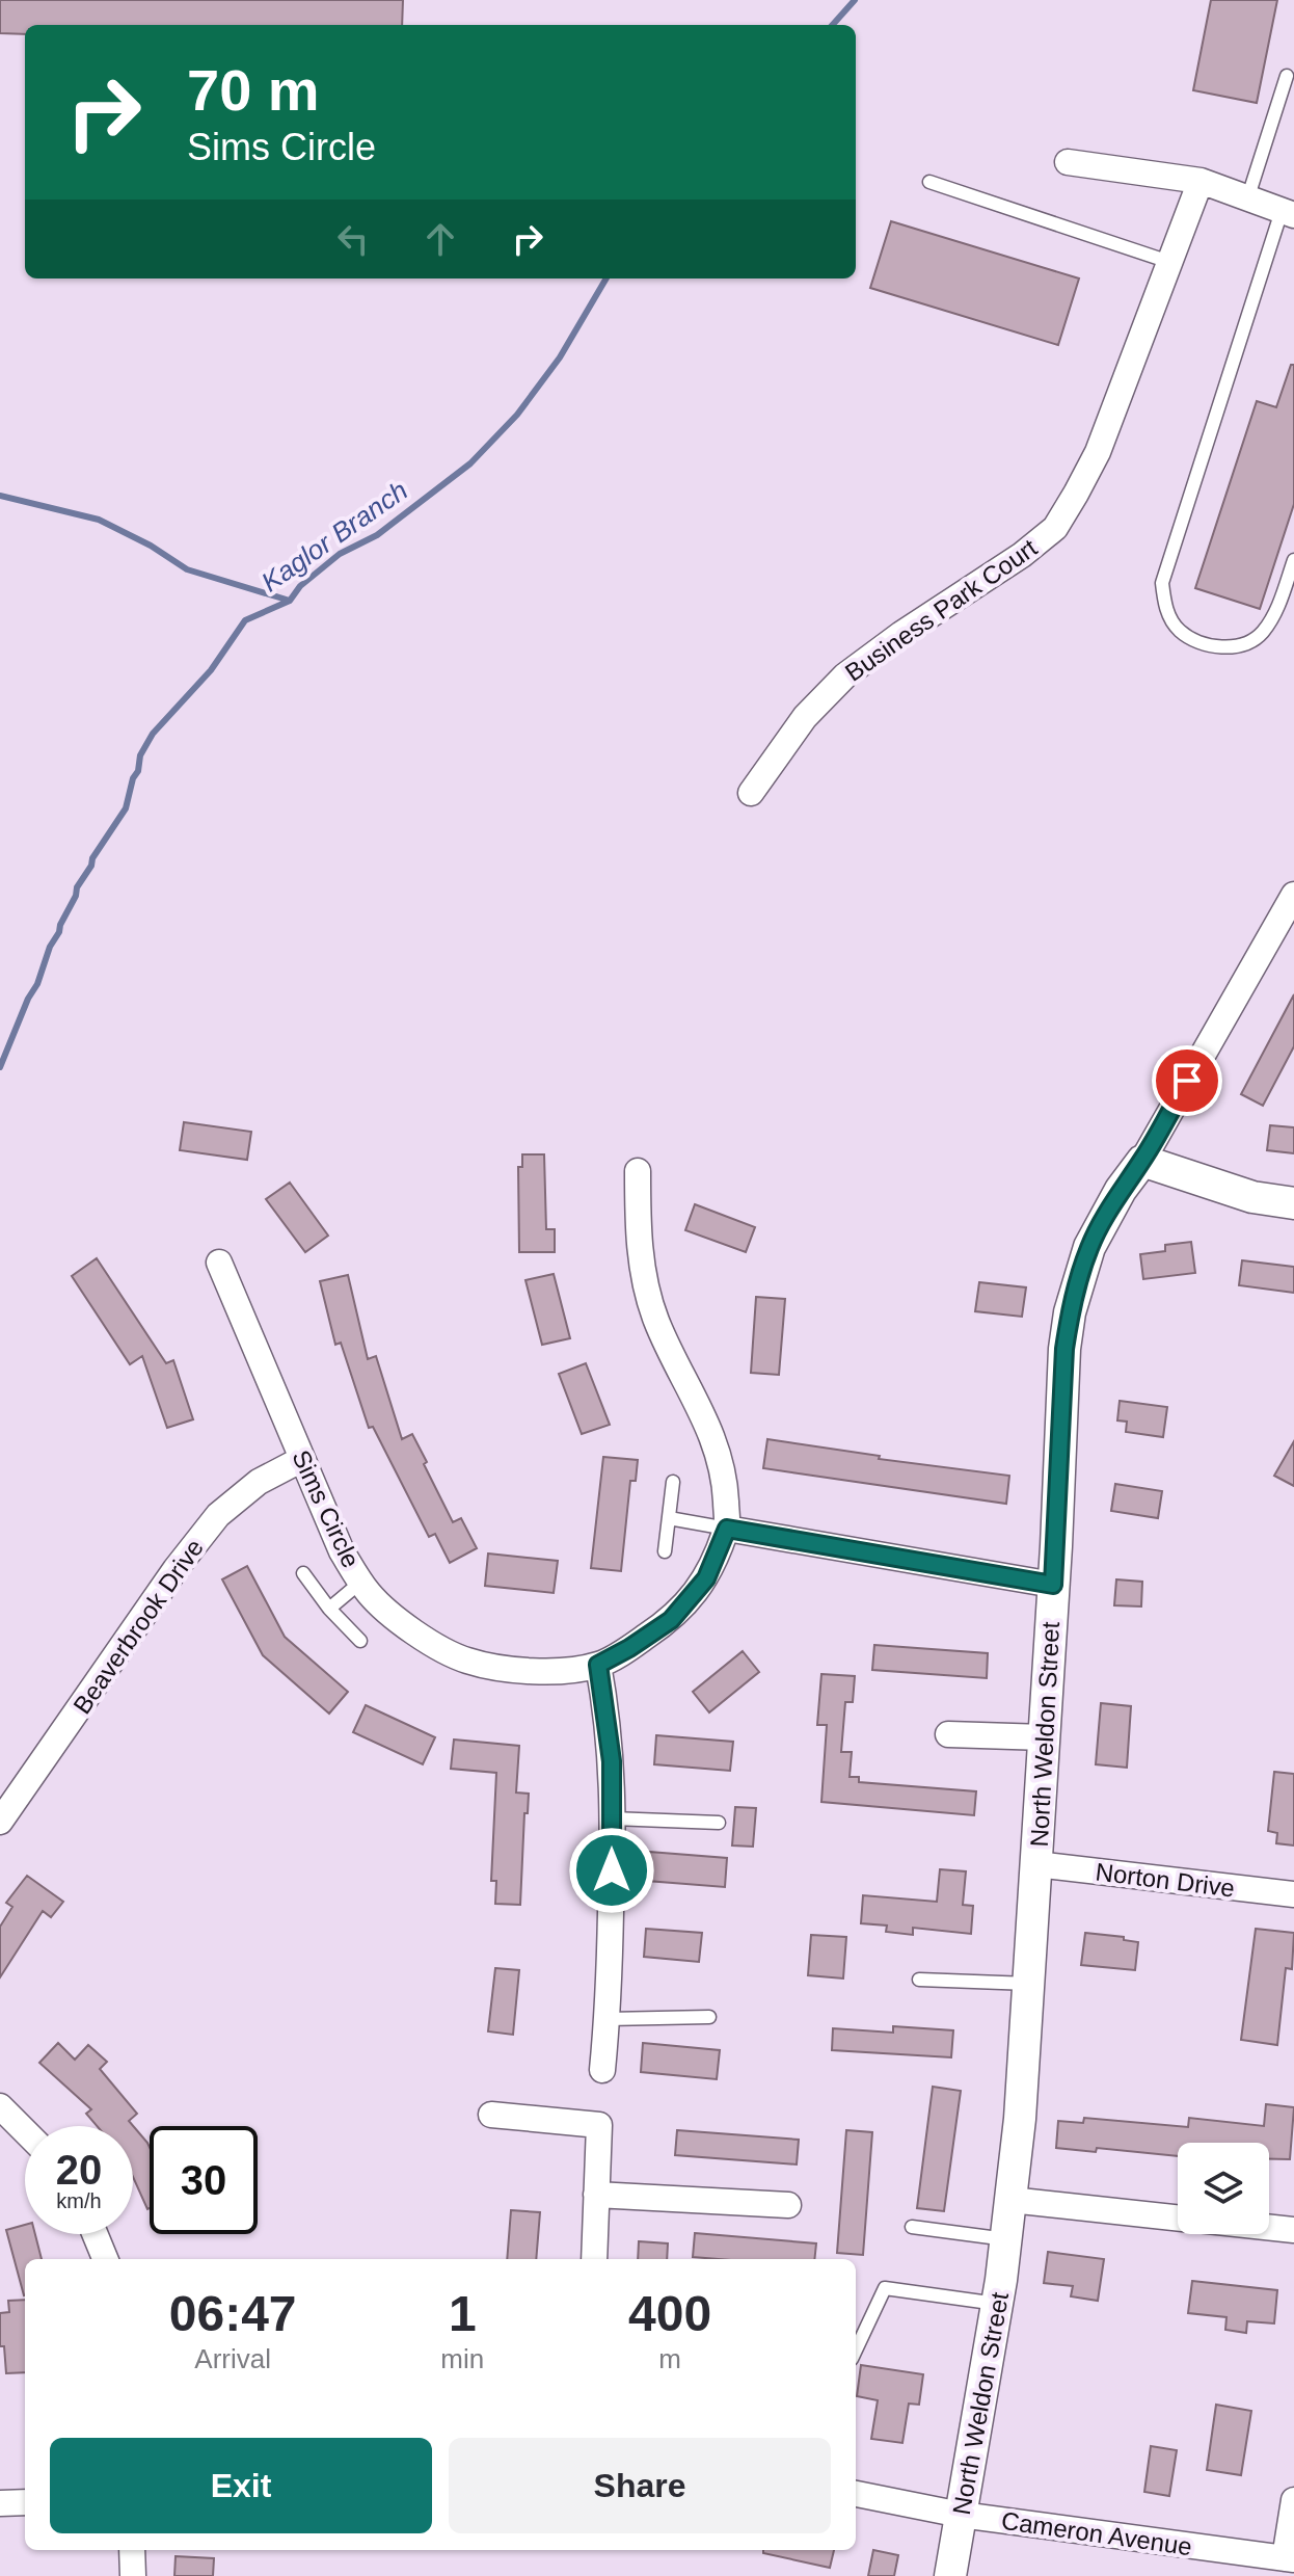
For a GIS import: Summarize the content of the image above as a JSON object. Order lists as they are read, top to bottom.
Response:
{
  "streets": {
    "street": [
      "Business Park Court",
      "Sims Circle",
      "Beaverbrook Drive",
      "North Weldon Street",
      "Norton Drive",
      "Cameron Avenue"
    ]
  },
  "crossings": [
    ["Sims Circle", "Beaverbrook Drive"],
    ["North Weldon Street", "Norton Drive"],
    ["North Weldon Street", "Cameron Avenue"]
  ],
  "water": ["Kaglor Branch"],
  "page": {
    "turn": ["70 m", "Sims Circle"],
    "speed": "20 km/h",
    "limit": "30",
    "eta": [
      "06:47",
      "Arrival",
      "1",
      "min",
      "400",
      "m"
    ],
    "buttons": ["Exit", "Share"]
  }
}
